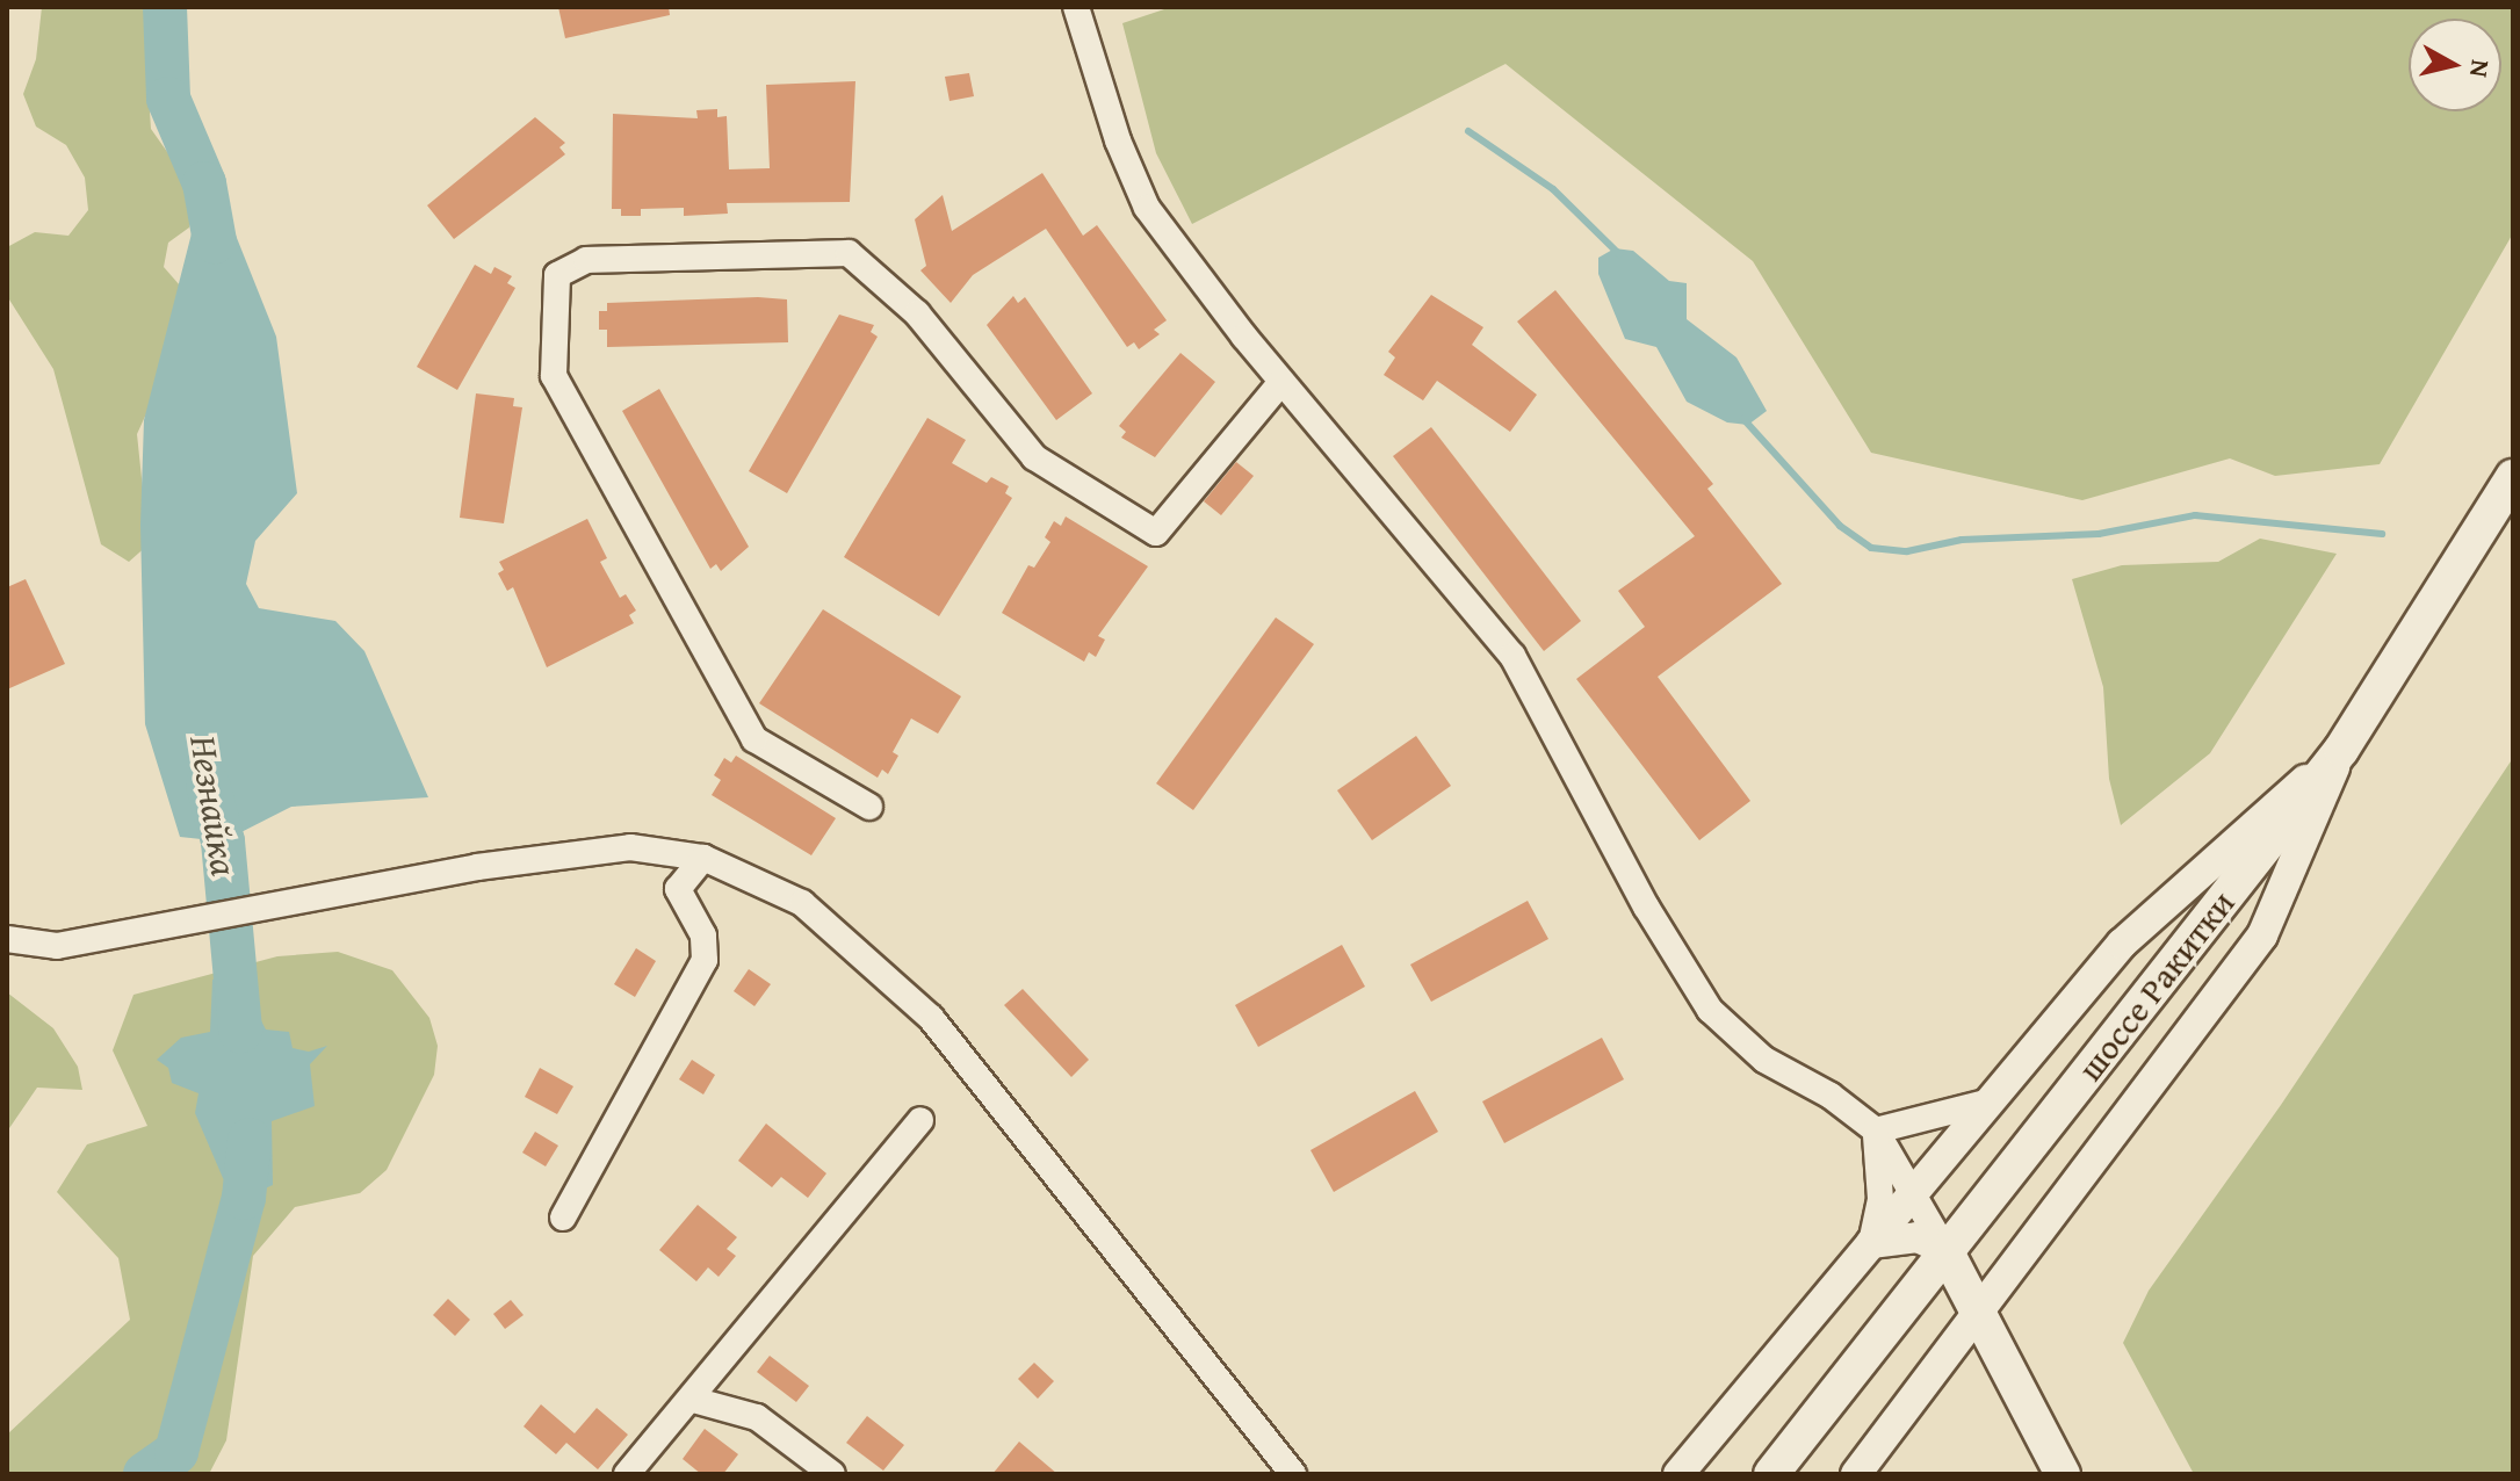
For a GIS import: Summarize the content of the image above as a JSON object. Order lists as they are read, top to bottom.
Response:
{
  "streets": {
    "main road": ["шоссе Ракитки"]
  },
  "water": ["Незнайка"],
  "north": "right"
}
